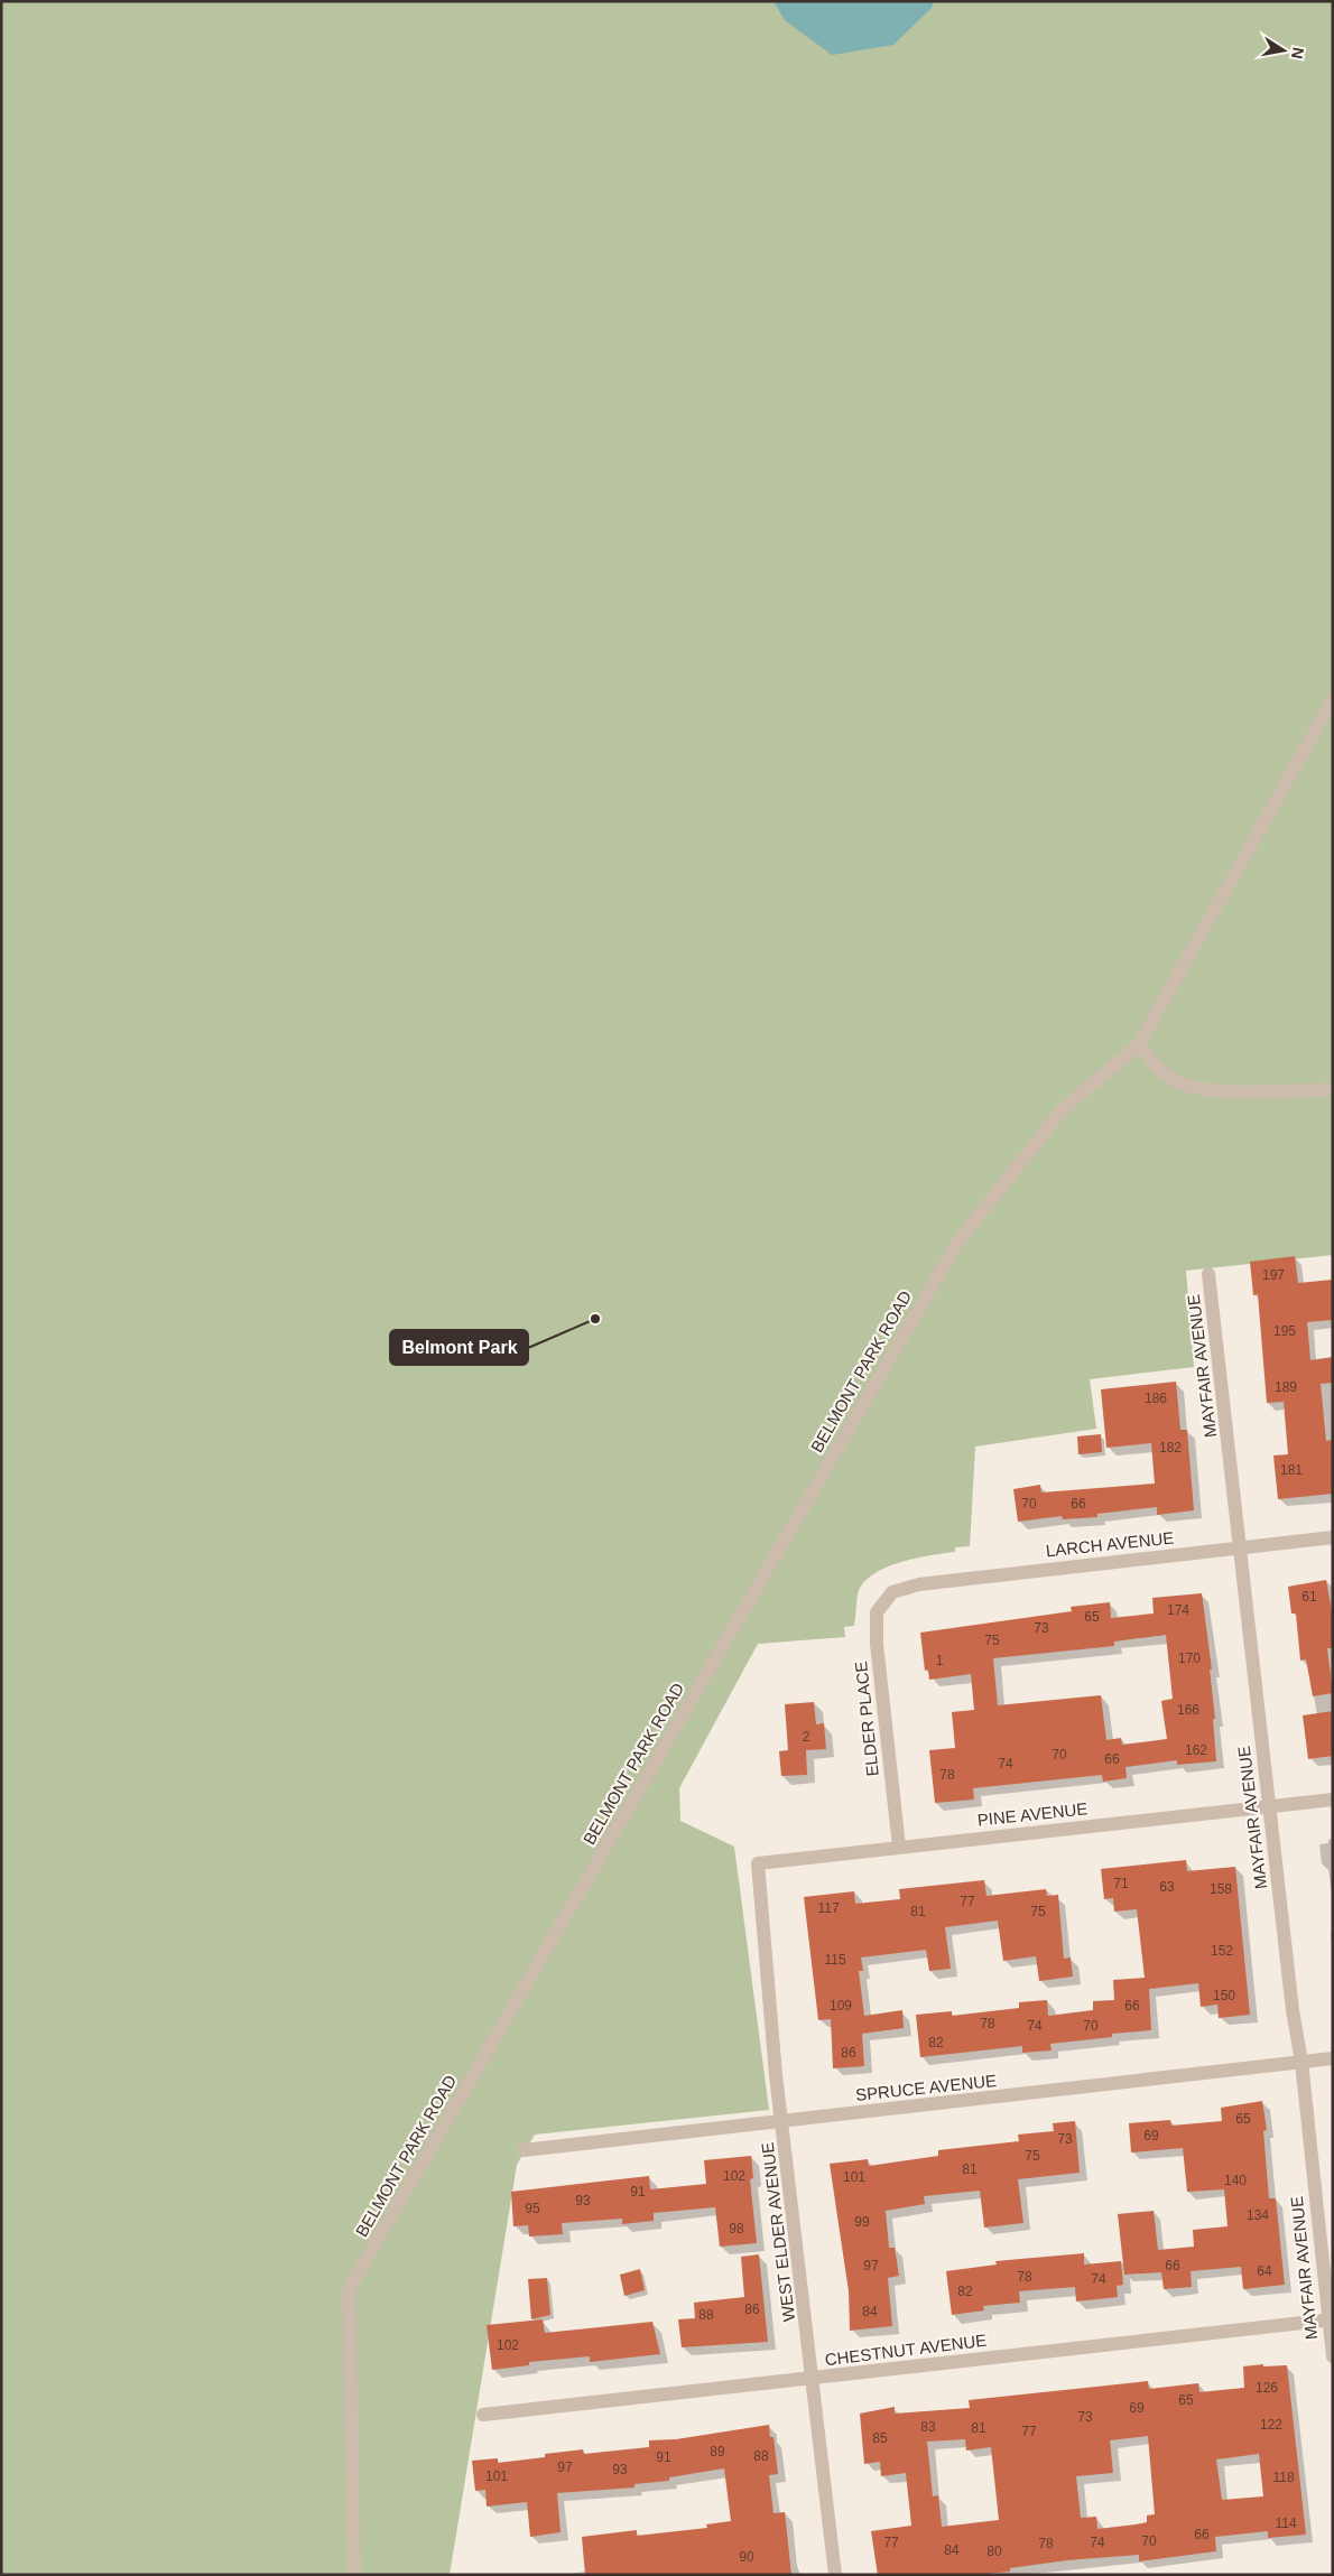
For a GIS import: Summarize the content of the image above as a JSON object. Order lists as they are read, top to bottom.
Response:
{
  "streets": {
    "street": [
      "MAYFAIR AVENUE",
      "BELMONT PARK ROAD",
      "LARCH AVENUE",
      "ELDER PLACE",
      "PINE AVENUE",
      "SPRUCE AVENUE",
      "WEST ELDER AVENUE",
      "CHESTNUT AVENUE"
    ]
  },
  "crossings": [
    ["MAYFAIR AVENUE", "LARCH AVENUE"],
    ["MAYFAIR AVENUE", "PINE AVENUE"],
    ["MAYFAIR AVENUE", "SPRUCE AVENUE"],
    ["MAYFAIR AVENUE", "CHESTNUT AVENUE"],
    ["LARCH AVENUE", "ELDER PLACE"],
    ["ELDER PLACE", "PINE AVENUE"],
    ["PINE AVENUE", "WEST ELDER AVENUE"],
    ["SPRUCE AVENUE", "WEST ELDER AVENUE"],
    ["WEST ELDER AVENUE", "CHESTNUT AVENUE"]
  ],
  "places": ["Belmont Park"],
  "house_numbers": [
    "197",
    "195",
    "189",
    "186",
    "182",
    "181",
    "70",
    "66",
    "61",
    "174",
    "65",
    "73",
    "75",
    "170",
    "1",
    "166",
    "2",
    "162",
    "70",
    "66",
    "74",
    "78",
    "71",
    "63",
    "158",
    "77",
    "117",
    "81",
    "75",
    "152",
    "115",
    "150",
    "109",
    "66",
    "78",
    "74",
    "70",
    "82",
    "86",
    "65",
    "69",
    "73",
    "75",
    "81",
    "102",
    "101",
    "140",
    "91",
    "93",
    "95",
    "134",
    "99",
    "98",
    "97",
    "66",
    "64",
    "78",
    "74",
    "82",
    "86",
    "84",
    "88",
    "102",
    "126",
    "65",
    "69",
    "73",
    "122",
    "83",
    "81",
    "77",
    "85",
    "89",
    "88",
    "91",
    "97",
    "93",
    "101",
    "118",
    "114",
    "66",
    "70",
    "77",
    "74",
    "78",
    "84",
    "80",
    "90"
  ],
  "north": "right"
}
